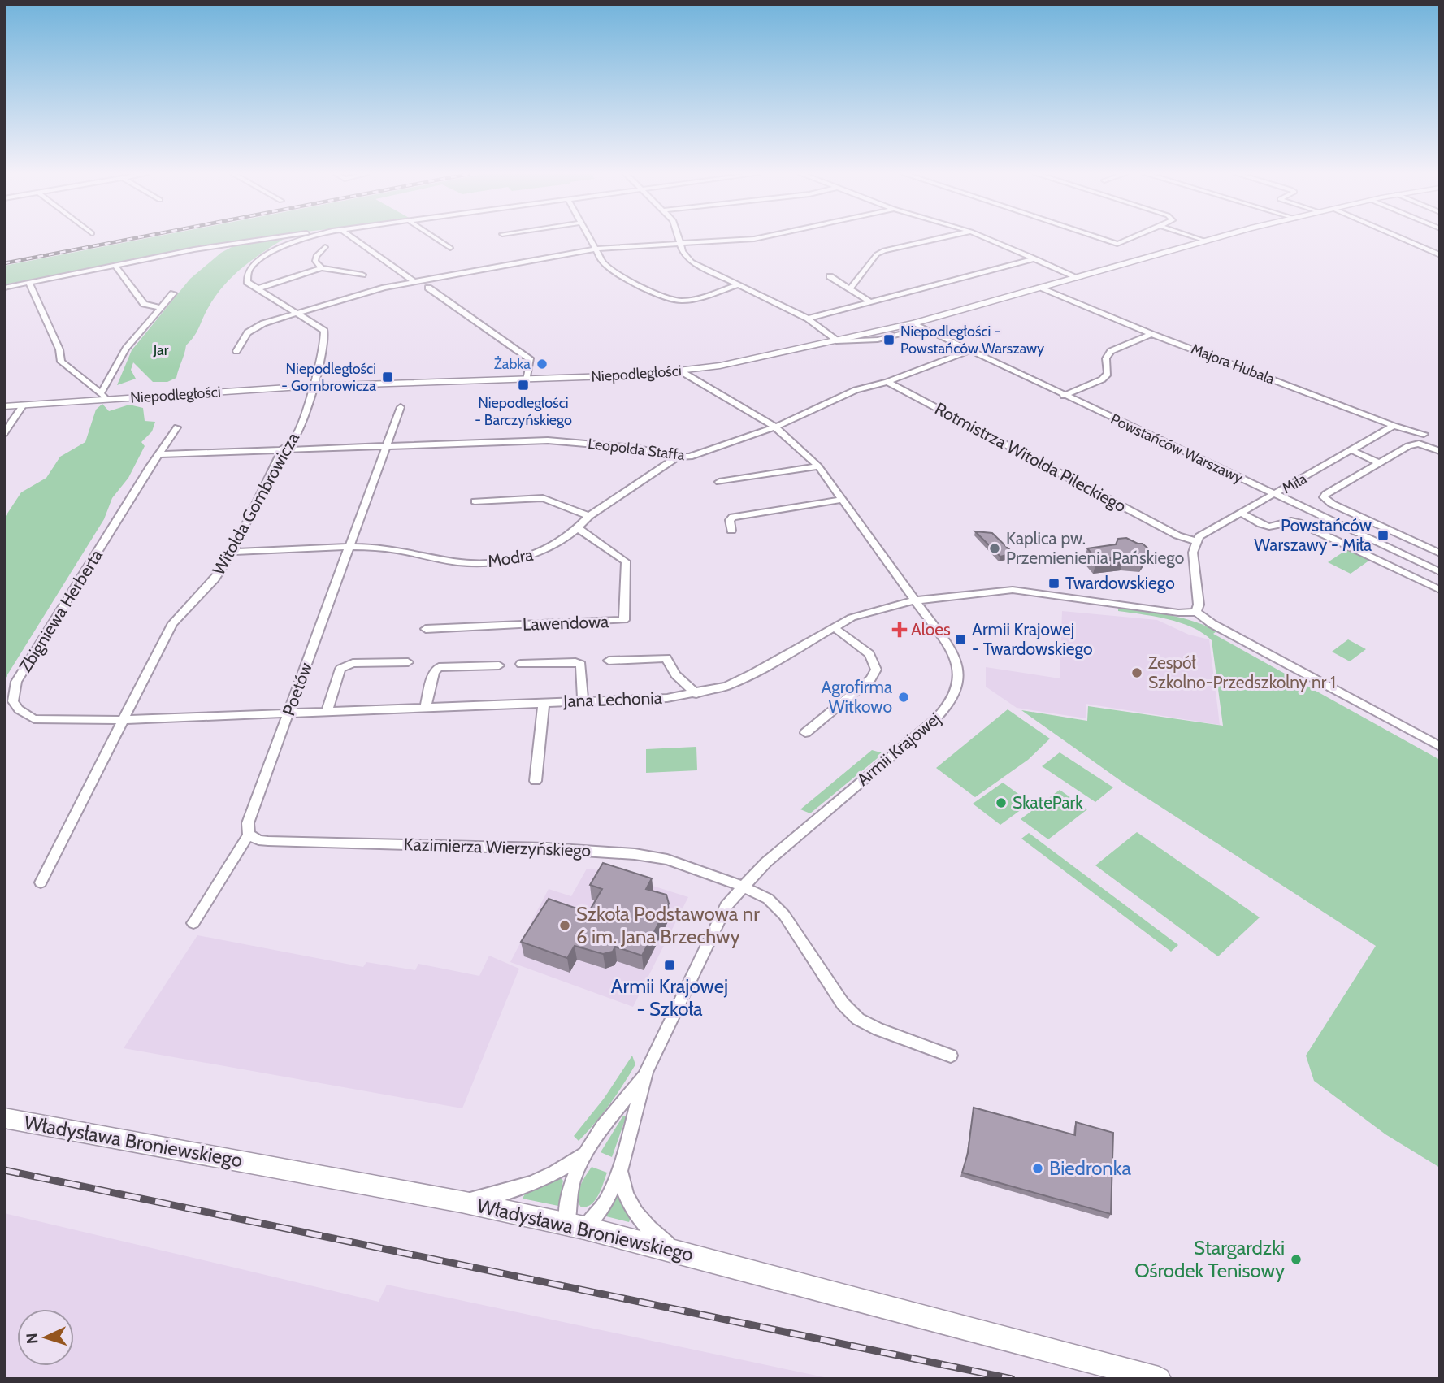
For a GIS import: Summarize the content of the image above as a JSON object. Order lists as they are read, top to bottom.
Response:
{
  "streets": {
    "main road": ["Władysława Broniewskiego"],
    "street": [
      "Majora Hubala",
      "Niepodległości",
      "Powstańców Warszawy",
      "Leopolda Staffa",
      "Rotmistrza Witolda Pileckiego",
      "Miła",
      "Witolda Gombrowicza",
      "Modra",
      "Zbigniewa Herberta",
      "Lawendowa",
      "Poetów",
      "Jana Lechonia",
      "Armii Krajowej",
      "Kazimierza Wierzyńskiego"
    ]
  },
  "crossings": [
    ["Majora Hubala", "Niepodległości"],
    ["Majora Hubala", "Miła"],
    ["Niepodległości", "Powstańców Warszawy"],
    ["Niepodległości", "Witolda Gombrowicza"],
    ["Niepodległości", "Armii Krajowej"],
    ["Powstańców Warszawy", "Leopolda Staffa"],
    ["Powstańców Warszawy", "Miła"],
    ["Leopolda Staffa", "Rotmistrza Witolda Pileckiego"],
    ["Leopolda Staffa", "Witolda Gombrowicza"],
    ["Leopolda Staffa", "Modra"],
    ["Leopolda Staffa", "Zbigniewa Herberta"],
    ["Leopolda Staffa", "Poetów"],
    ["Leopolda Staffa", "Armii Krajowej"],
    ["Rotmistrza Witolda Pileckiego", "Miła"],
    ["Witolda Gombrowicza", "Zbigniewa Herberta"],
    ["Modra", "Lawendowa"],
    ["Modra", "Poetów"],
    ["Zbigniewa Herberta", "Poetów"],
    ["Zbigniewa Herberta", "Jana Lechonia"],
    ["Poetów", "Jana Lechonia"],
    ["Poetów", "Kazimierza Wierzyńskiego"],
    ["Jana Lechonia", "Armii Krajowej"],
    ["Armii Krajowej", "Kazimierza Wierzyńskiego"],
    ["Armii Krajowej", "Władysława Broniewskiego"]
  ],
  "parks": ["Jar"],
  "places": {
    "transit": [
      "Niepodległości - Powstańców Warszawy",
      "Niepodległości - Gombrowicza",
      "Niepodległości - Barczyńskiego",
      "Powstańców Warszawy - Miła",
      "Twardowskiego",
      "Armii Krajowej - Twardowskiego",
      "Armii Krajowej - Szkoła"
    ],
    "other": [
      "Żabka",
      "Kaplica pw. Przemienienia Pańskiego",
      "Zespół Szkolno-Przedszkolny nr 1",
      "Agrofirma Witkowo",
      "SkatePark",
      "Szkoła Podstawowa nr 6 im. Jana Brzechwy",
      "Biedronka",
      "Stargardzki Ośrodek Tenisowy"
    ],
    "health": ["Aloes"]
  },
  "north": "left"
}
